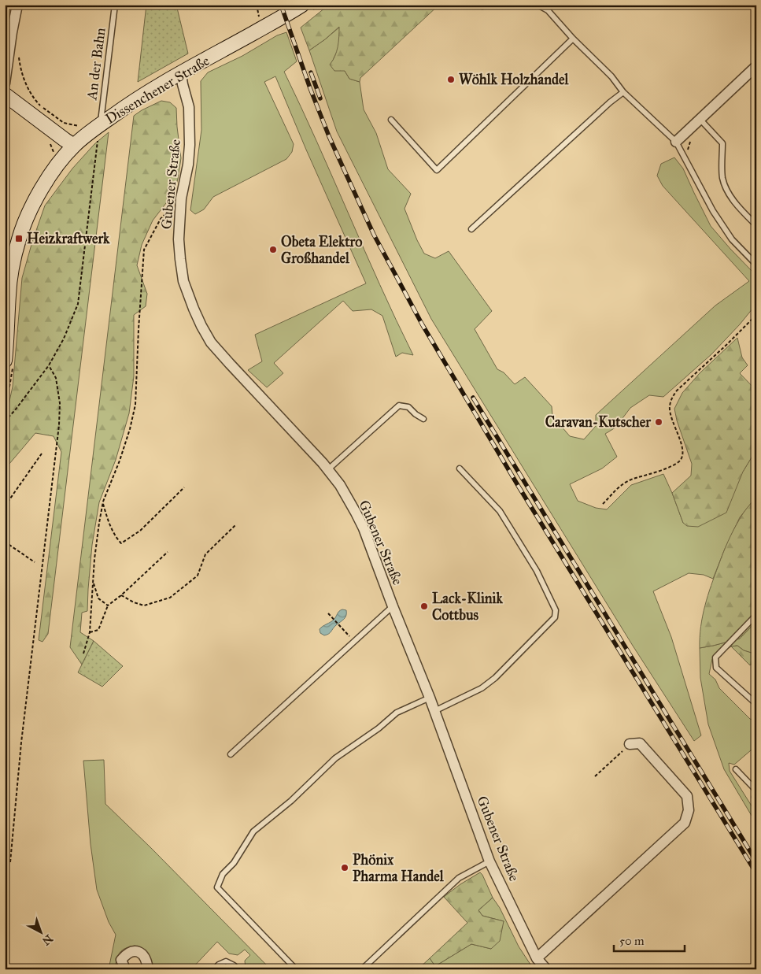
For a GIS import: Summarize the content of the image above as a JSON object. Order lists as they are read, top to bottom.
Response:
{
  "streets": {
    "main road": ["Dissenchener Straße"],
    "street": ["Gubener Straße"],
    "lane": ["An der Bahn"]
  },
  "crossings": [
    ["An der Bahn", "Dissenchener Straße"],
    ["Dissenchener Straße", "Gubener Straße"]
  ],
  "places": {
    "other": [
      "Wöhlk Holzhandel",
      "Obeta Elektro Großhandel",
      "Caravan-Kutscher",
      "Lack-Klinik Cottbus",
      "Phönix Pharma Handel"
    ],
    "transit": ["Heizkraftwerk"]
  },
  "scale_bar": "50 m",
  "north": "bottom right"
}
